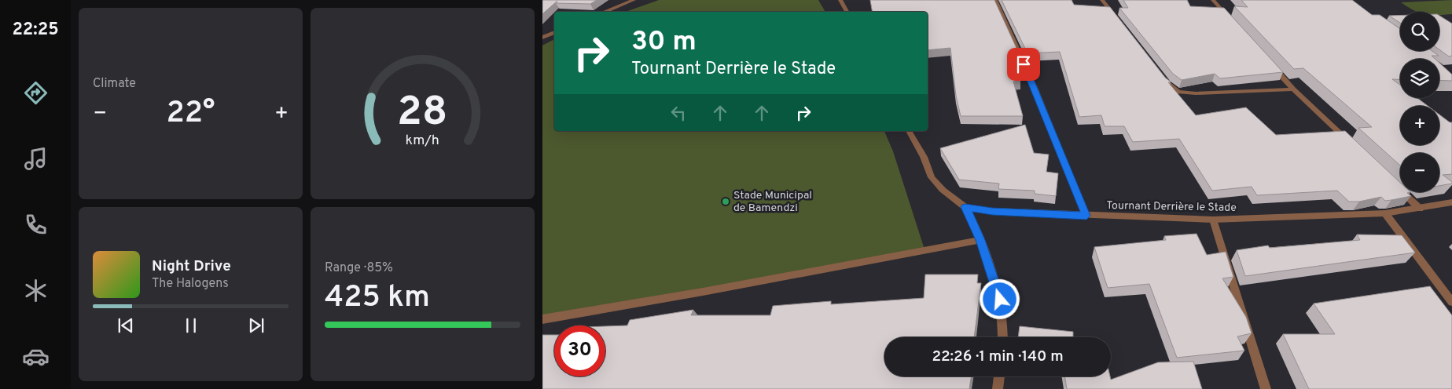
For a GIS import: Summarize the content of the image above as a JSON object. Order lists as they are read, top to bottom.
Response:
{
  "streets": {
    "street": ["Tournant Derrière le Stade"]
  },
  "places": ["Stade Municipal de Bamendzi"],
  "page": {
    "tabs": "22:25",
    "tile": [
      "Climate",
      ["Range · 85%", "425 km"]
    ],
    "map_buttons": ["+", "−"],
    "turn": ["30 m", "Tournant Derrière le Stade"],
    "heat": ["−", "22°", "+"],
    "song": ["Night Drive", "The Halogens"],
    "limit": "30",
    "trip": "22:26 · 1 min · 140 m",
    "gauge": ["28", "km/h"]
  }
}
